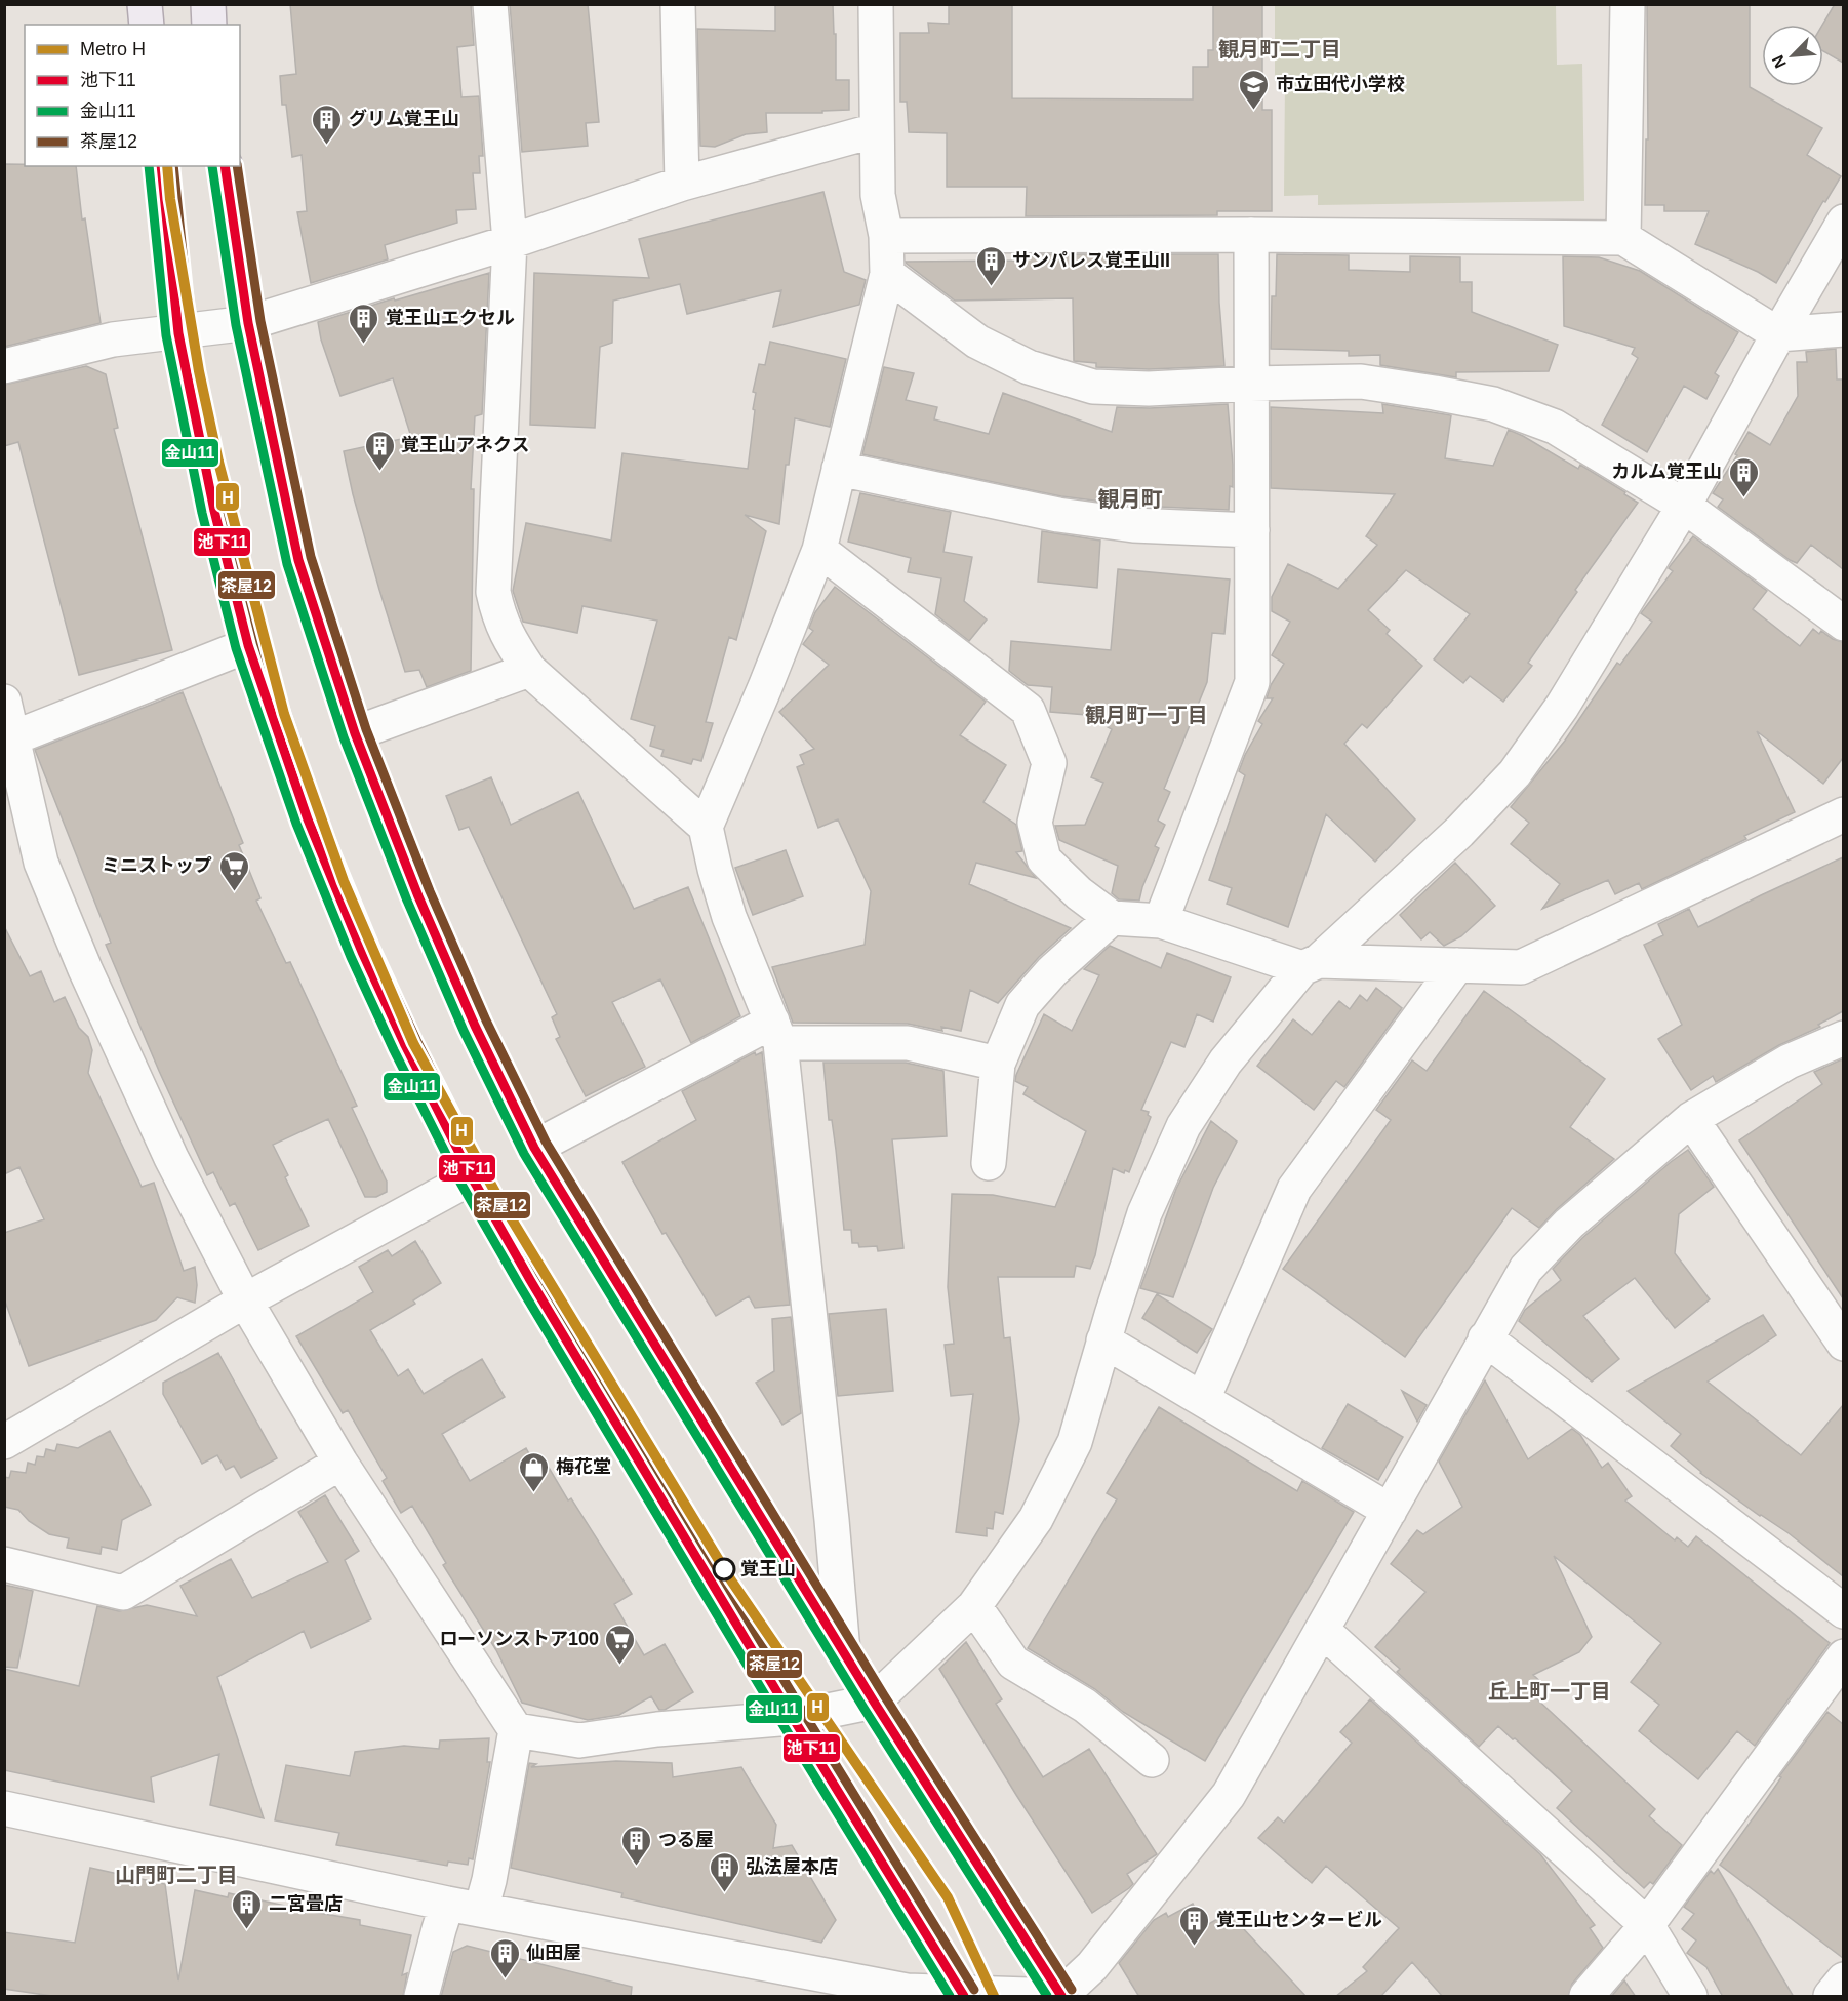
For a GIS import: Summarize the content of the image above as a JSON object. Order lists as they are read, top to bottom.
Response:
{
  "districts": [
    "観月町二丁目",
    "観月町",
    "観月町一丁目",
    "丘上町一丁目",
    "山門町二丁目"
  ],
  "places": {
    "school or university": ["市立田代小学校"],
    "building": [
      "グリム覚王山",
      "サンパレス覚王山II",
      "覚王山エクセル",
      "覚王山アネクス",
      "カルム覚王山",
      "つる屋",
      "弘法屋本店",
      "二宮畳店",
      "覚王山センタービル",
      "仙田屋"
    ],
    "supermarket": ["ミニストップ", "ローソンストア100"],
    "shop": ["梅花堂"],
    "other": ["覚王山"]
  },
  "lines": [
    "metro line H",
    "transit line 池下11",
    "transit line 金山11",
    "transit line 茶屋12"
  ],
  "legend": [
    "Metro H",
    "池下11",
    "金山11",
    "茶屋12"
  ],
  "north": "bottom left"
}
